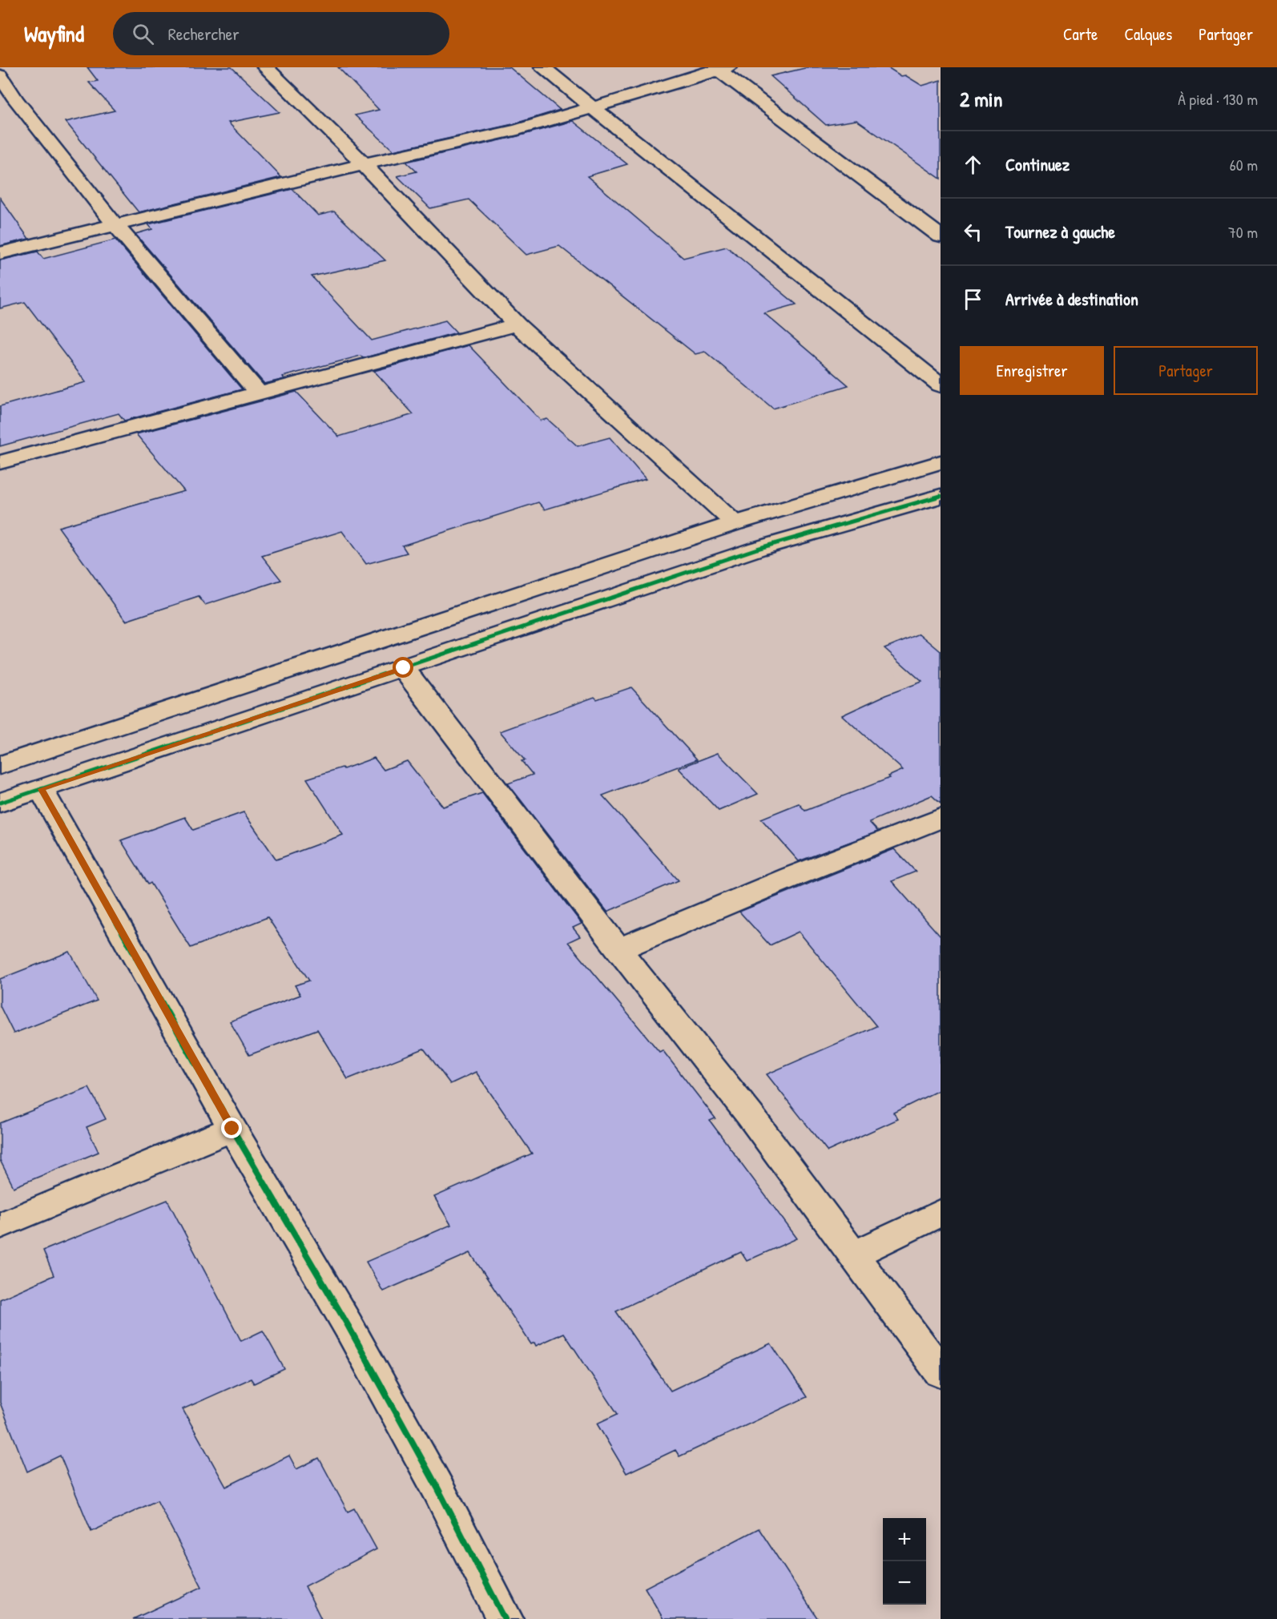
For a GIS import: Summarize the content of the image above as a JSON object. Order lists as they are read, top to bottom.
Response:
{
  "page": {
    "header": "Wayfind",
    "search": "Rechercher",
    "nav": ["Carte", "Calques", "Partager"],
    "heading": ["2 min", "À pied · 130 m"],
    "list": [
      ["Continuez", "60 m"],
      ["Tournez à gauche", "70 m"],
      "Arrivée à destination"
    ],
    "buttons": ["Enregistrer", "Partager"],
    "map_buttons": ["+", "−"]
  }
}
